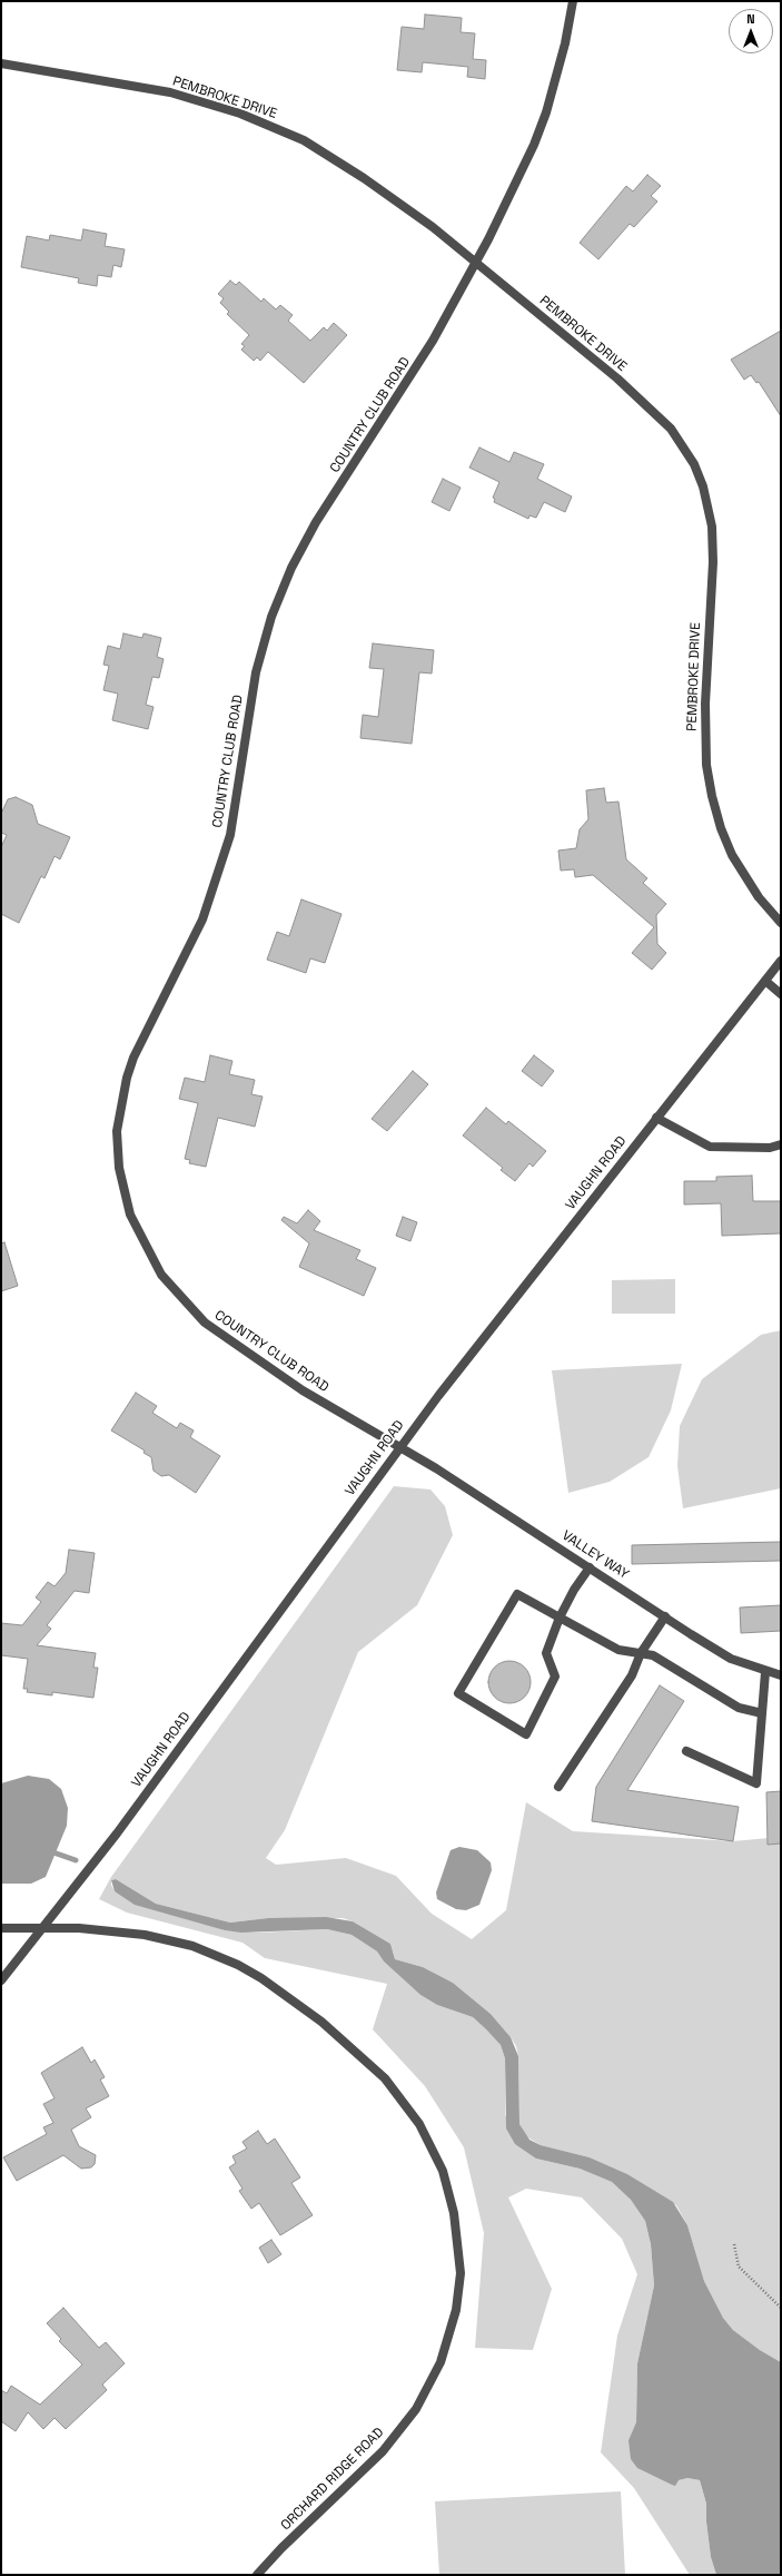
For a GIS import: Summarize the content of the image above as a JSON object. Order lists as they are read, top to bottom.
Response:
{
  "streets": {
    "street": [
      "PEMBROKE DRIVE",
      "COUNTRY CLUB ROAD",
      "VAUGHN ROAD",
      "VALLEY WAY",
      "ORCHARD RIDGE ROAD"
    ]
  },
  "crossings": [
    ["PEMBROKE DRIVE", "COUNTRY CLUB ROAD"],
    ["COUNTRY CLUB ROAD", "VAUGHN ROAD"],
    ["COUNTRY CLUB ROAD", "VALLEY WAY"],
    ["VAUGHN ROAD", "VALLEY WAY"],
    ["VAUGHN ROAD", "ORCHARD RIDGE ROAD"]
  ],
  "north": "top"
}
